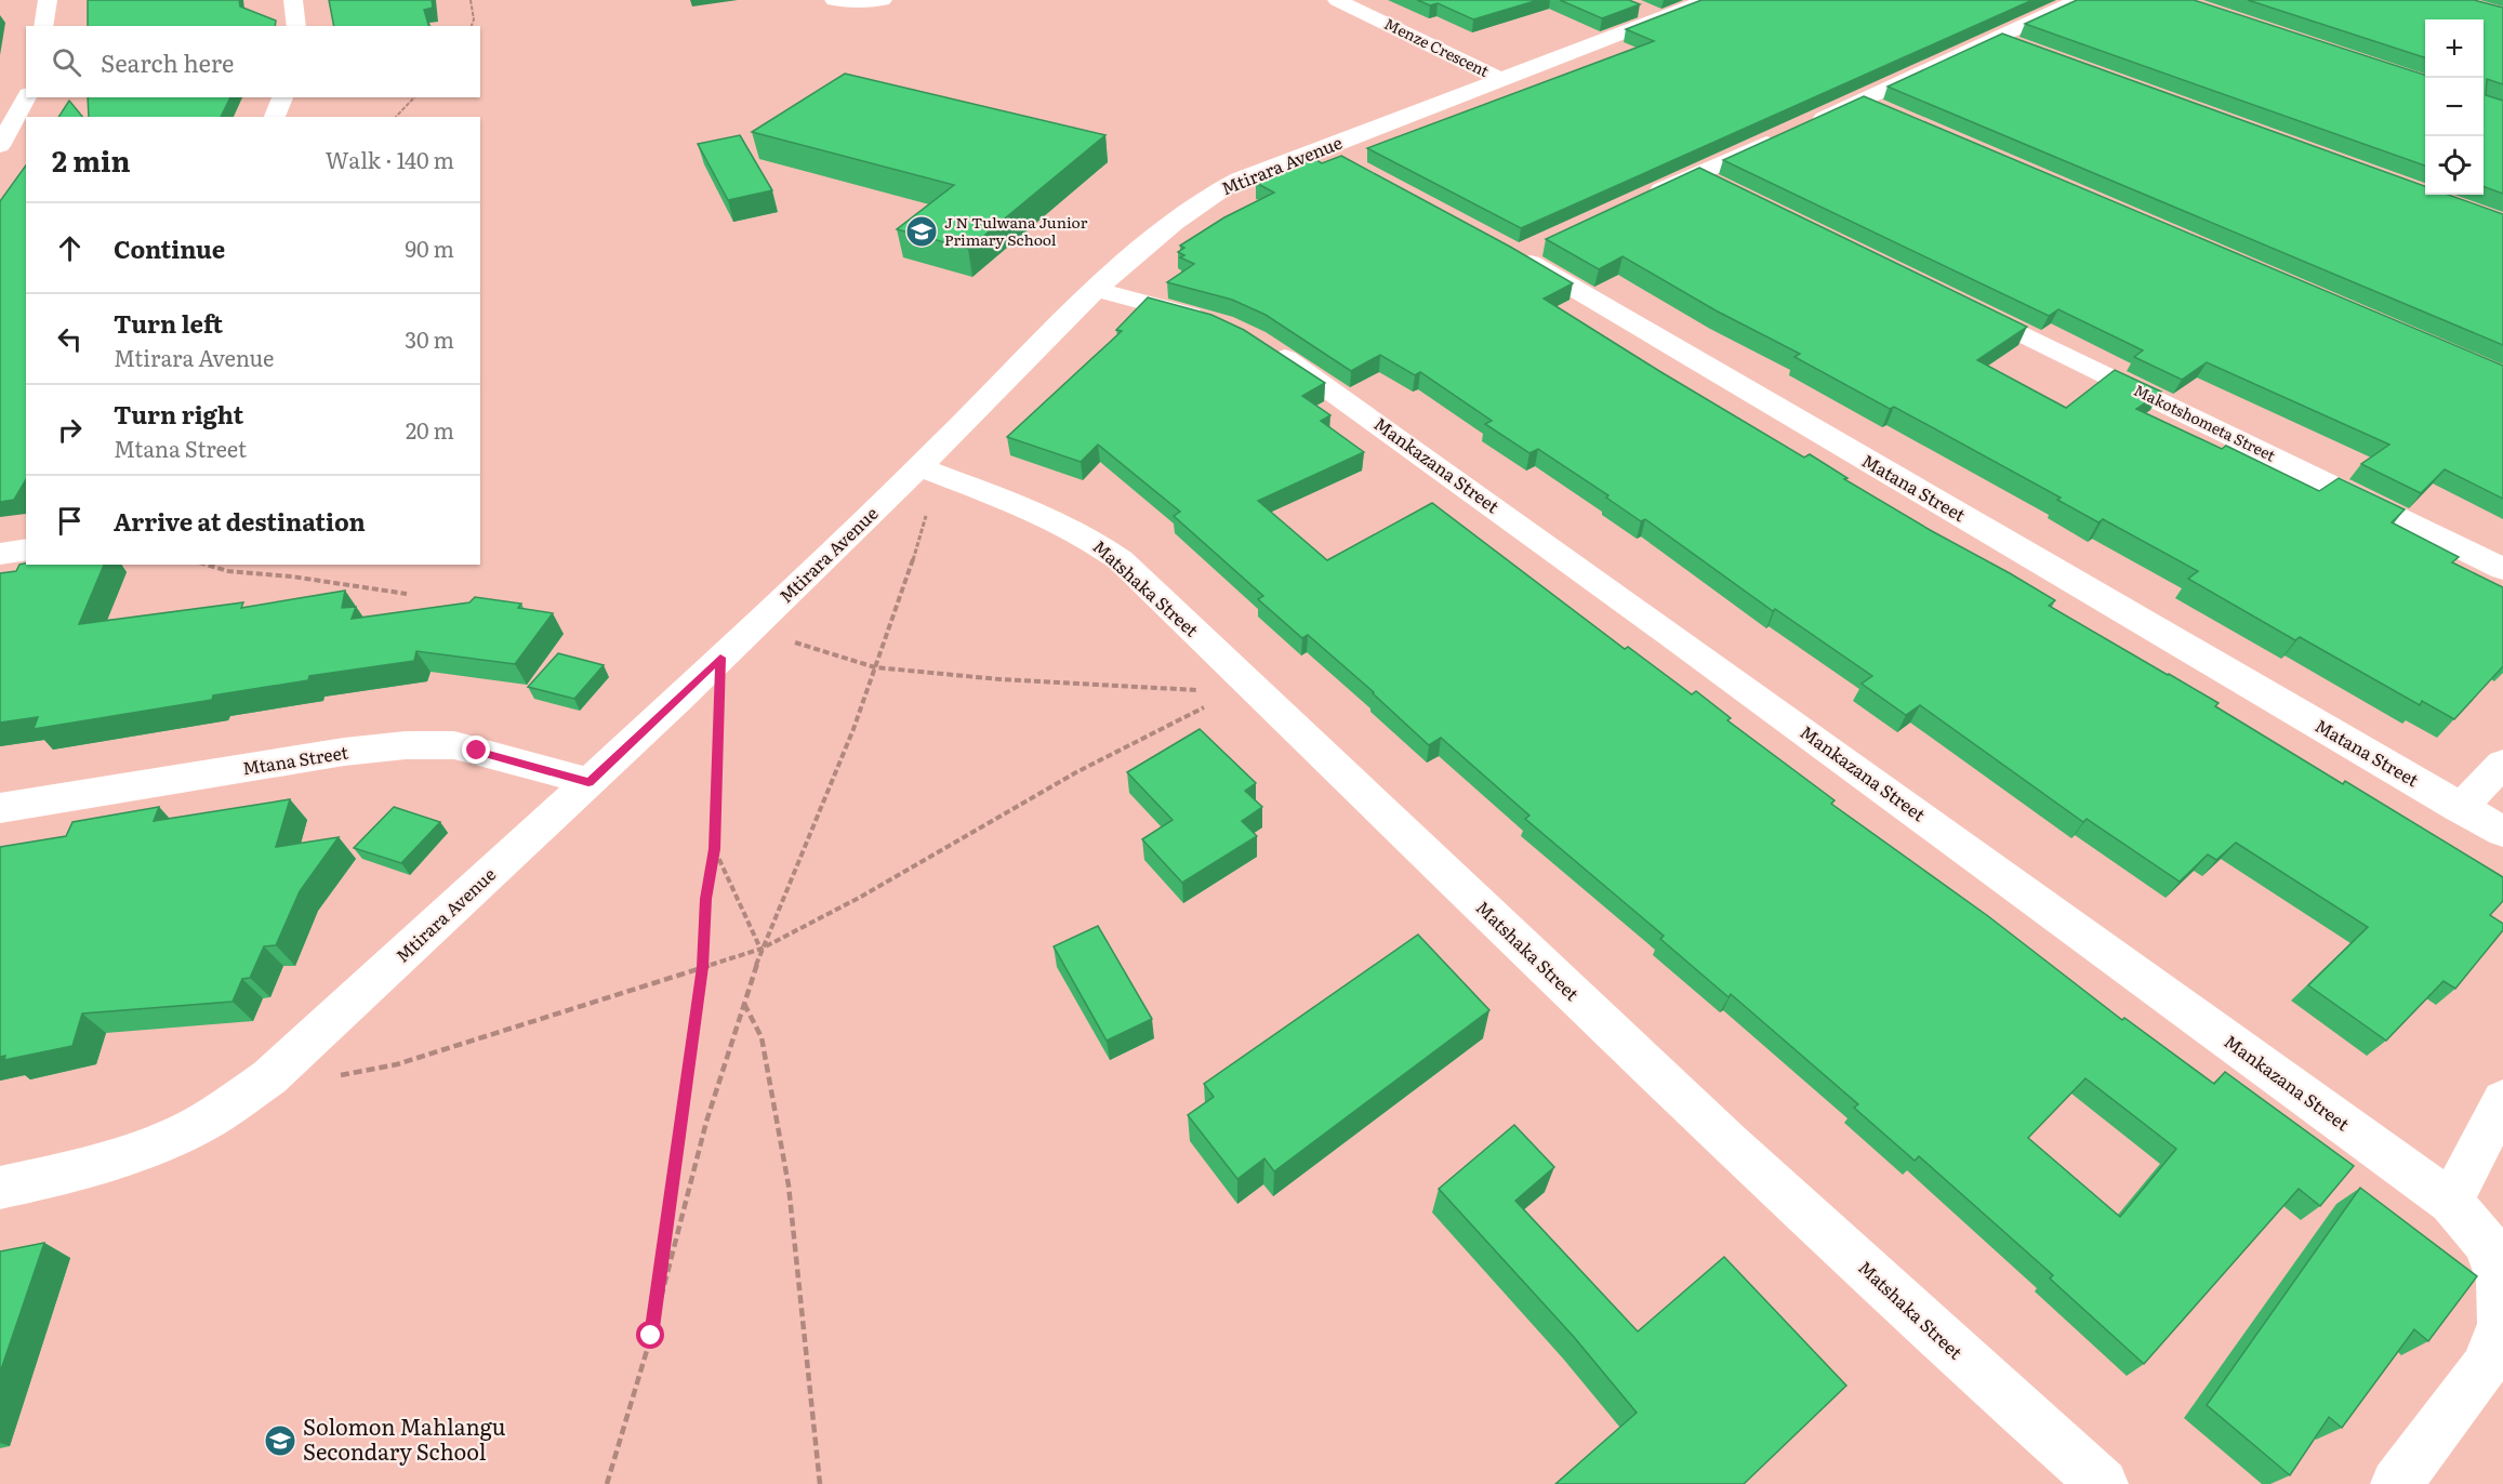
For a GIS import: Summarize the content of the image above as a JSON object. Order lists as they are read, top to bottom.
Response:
{
  "streets": {
    "street": [
      "Menze Crescent",
      "Mtirara Avenue",
      "Makotshometa Street",
      "Mankazana Street",
      "Matana Street",
      "Matshaka Street",
      "Mtana Street"
    ]
  },
  "crossings": [
    ["Menze Crescent", "Mtirara Avenue"],
    ["Mtirara Avenue", "Matshaka Street"],
    ["Mtirara Avenue", "Mtana Street"]
  ],
  "places": {
    "school or university": ["J N Tulwana Junior Primary School", "Solomon Mahlangu Secondary School"]
  },
  "page": {
    "map_buttons": ["+", "−"],
    "search": "Search here",
    "heading": ["2 min", "Walk · 140 m"],
    "list": [
      ["Continue", "90 m"],
      ["Turn left", "Mtirara Avenue", "30 m"],
      ["Turn right", "Mtana Street", "20 m"],
      "Arrive at destination"
    ]
  }
}
